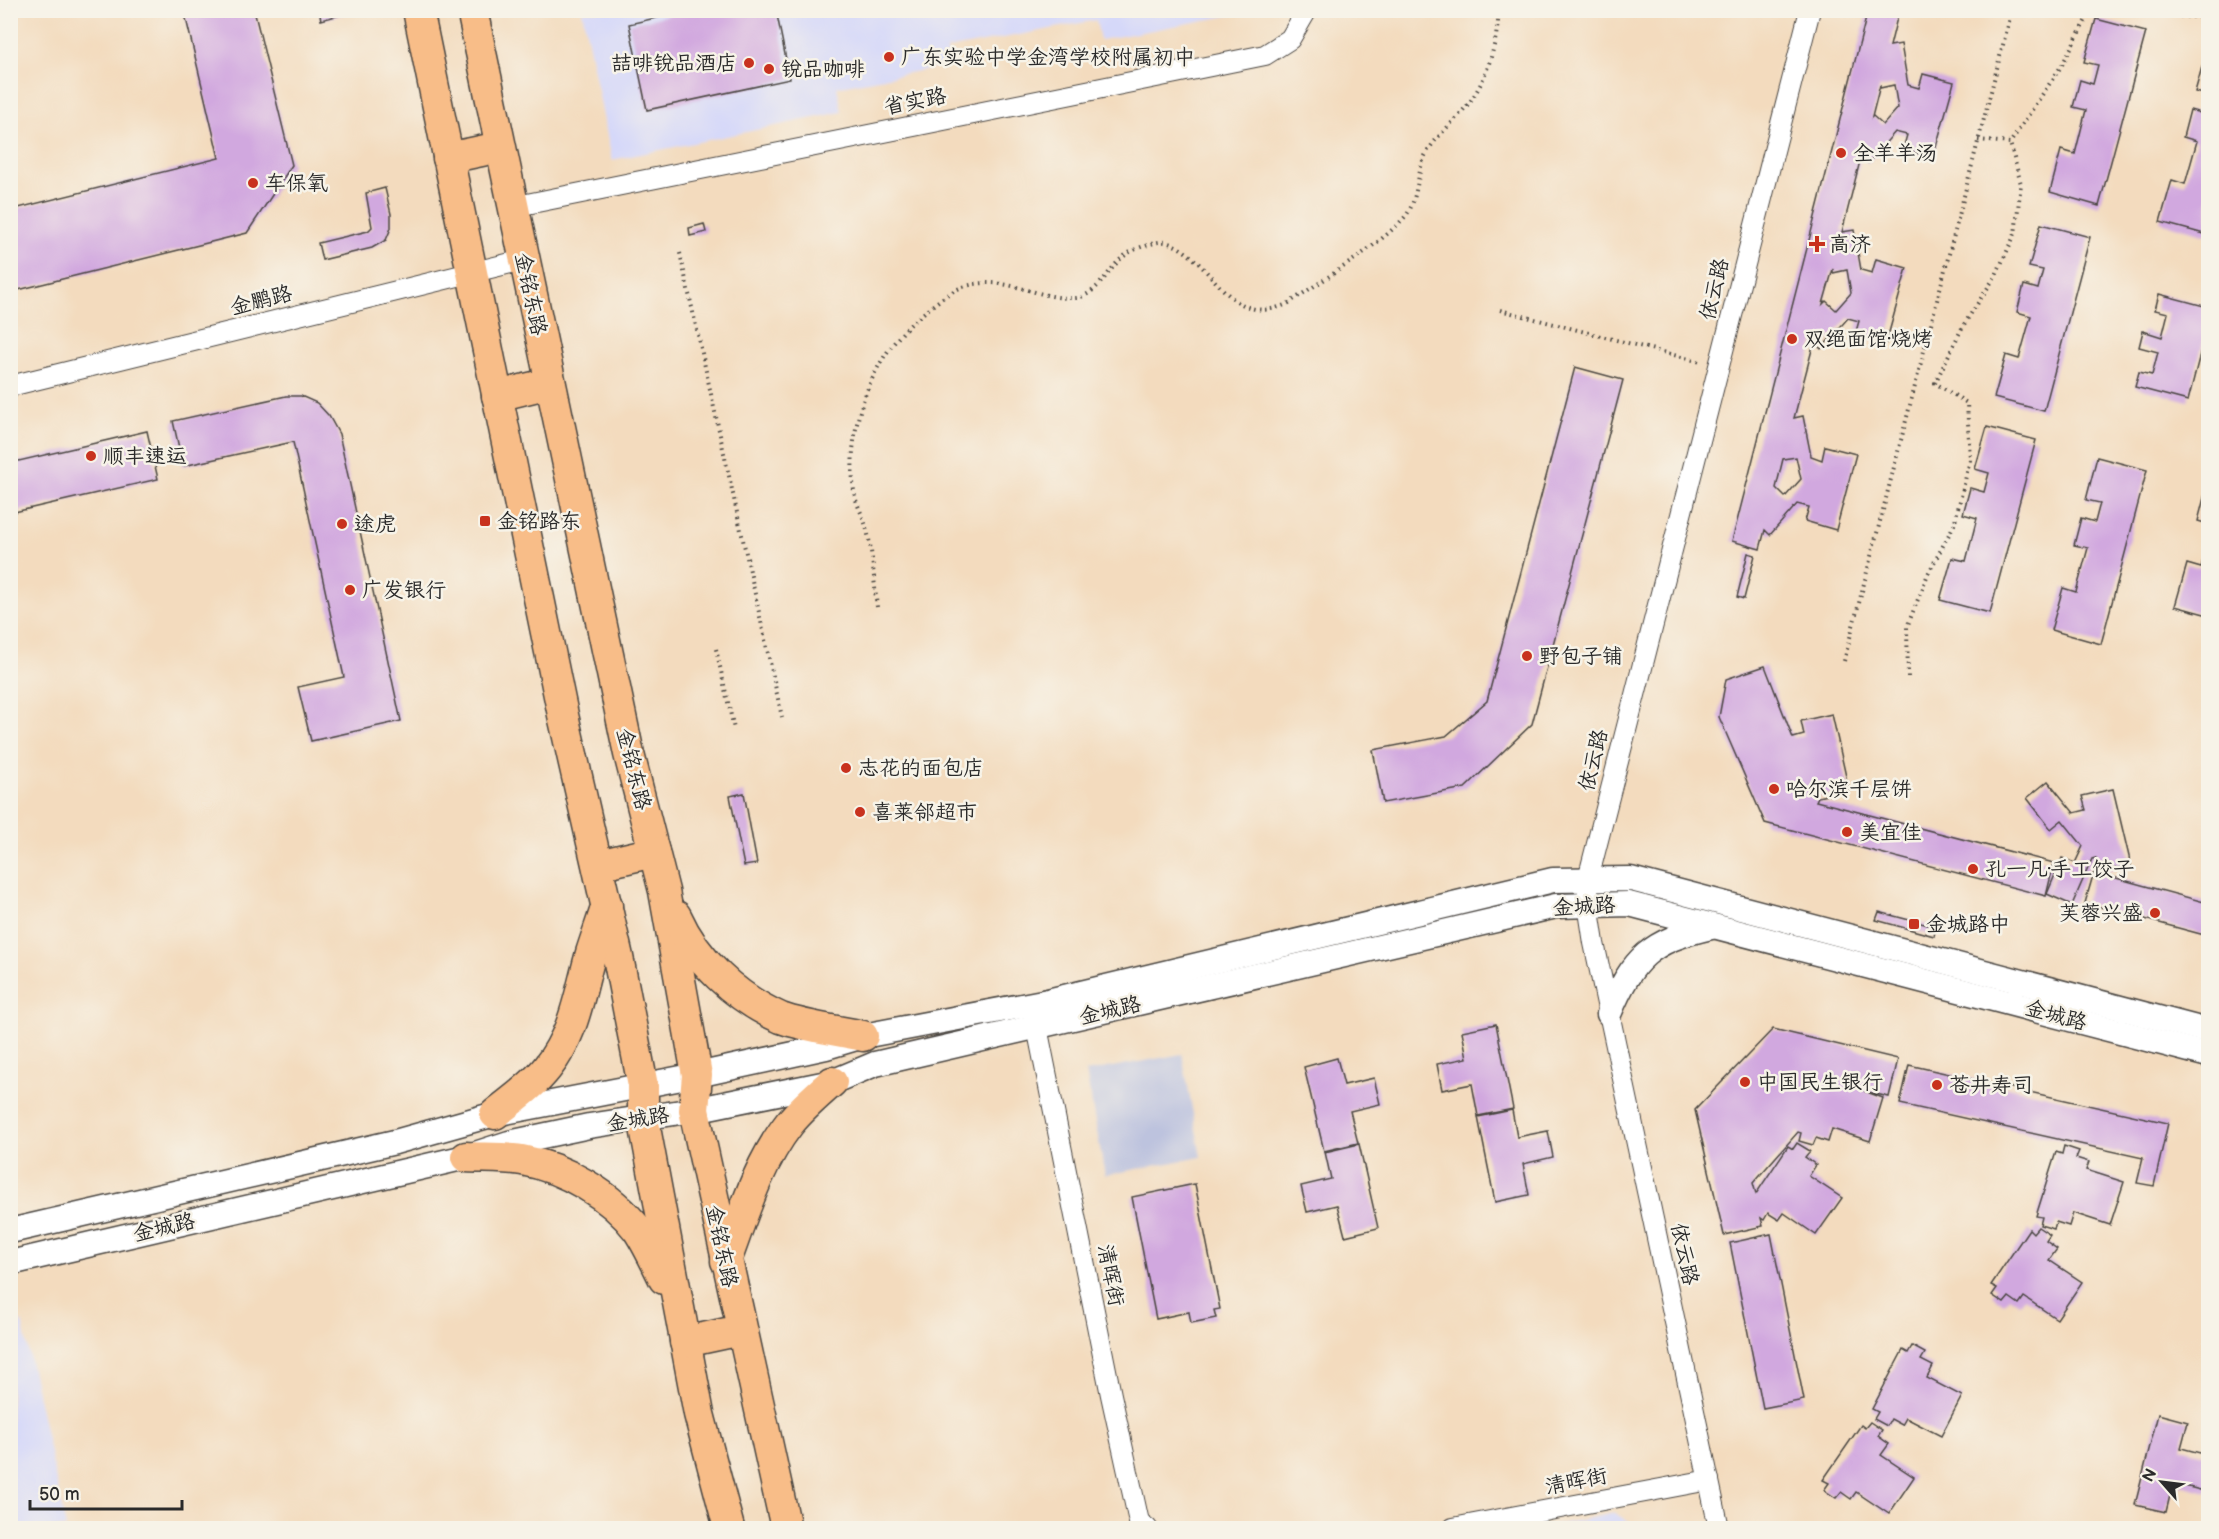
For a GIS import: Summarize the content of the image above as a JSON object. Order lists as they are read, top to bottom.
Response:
{
  "streets": {
    "main road": ["金铭东路"],
    "street": [
      "省实路",
      "依云路",
      "金鹏路",
      "金城路",
      "清晖街"
    ]
  },
  "crossings": [
    ["省实路", "金铭东路"],
    ["依云路", "金城路"],
    ["依云路", "清晖街"],
    ["金铭东路", "金鹏路"],
    ["金铭东路", "金城路"],
    ["金城路", "清晖街"]
  ],
  "places": {
    "other": [
      "广东实验中学金湾学校附属初中",
      "喆啡锐品酒店",
      "锐品咖啡",
      "全羊羊汤",
      "车保氧",
      "双绝面馆·烧烤",
      "顺丰速运",
      "途虎",
      "广发银行",
      "野包子铺",
      "志花的面包店",
      "哈尔滨千层饼",
      "喜莱邻超市",
      "美宜佳",
      "孔一凡·手工饺子",
      "芙蓉兴盛",
      "中国民生银行",
      "苍井寿司"
    ],
    "health": ["高济"],
    "transit": ["金铭路东", "金城路中"]
  },
  "scale_bar": "50 m",
  "north": "top left"
}
